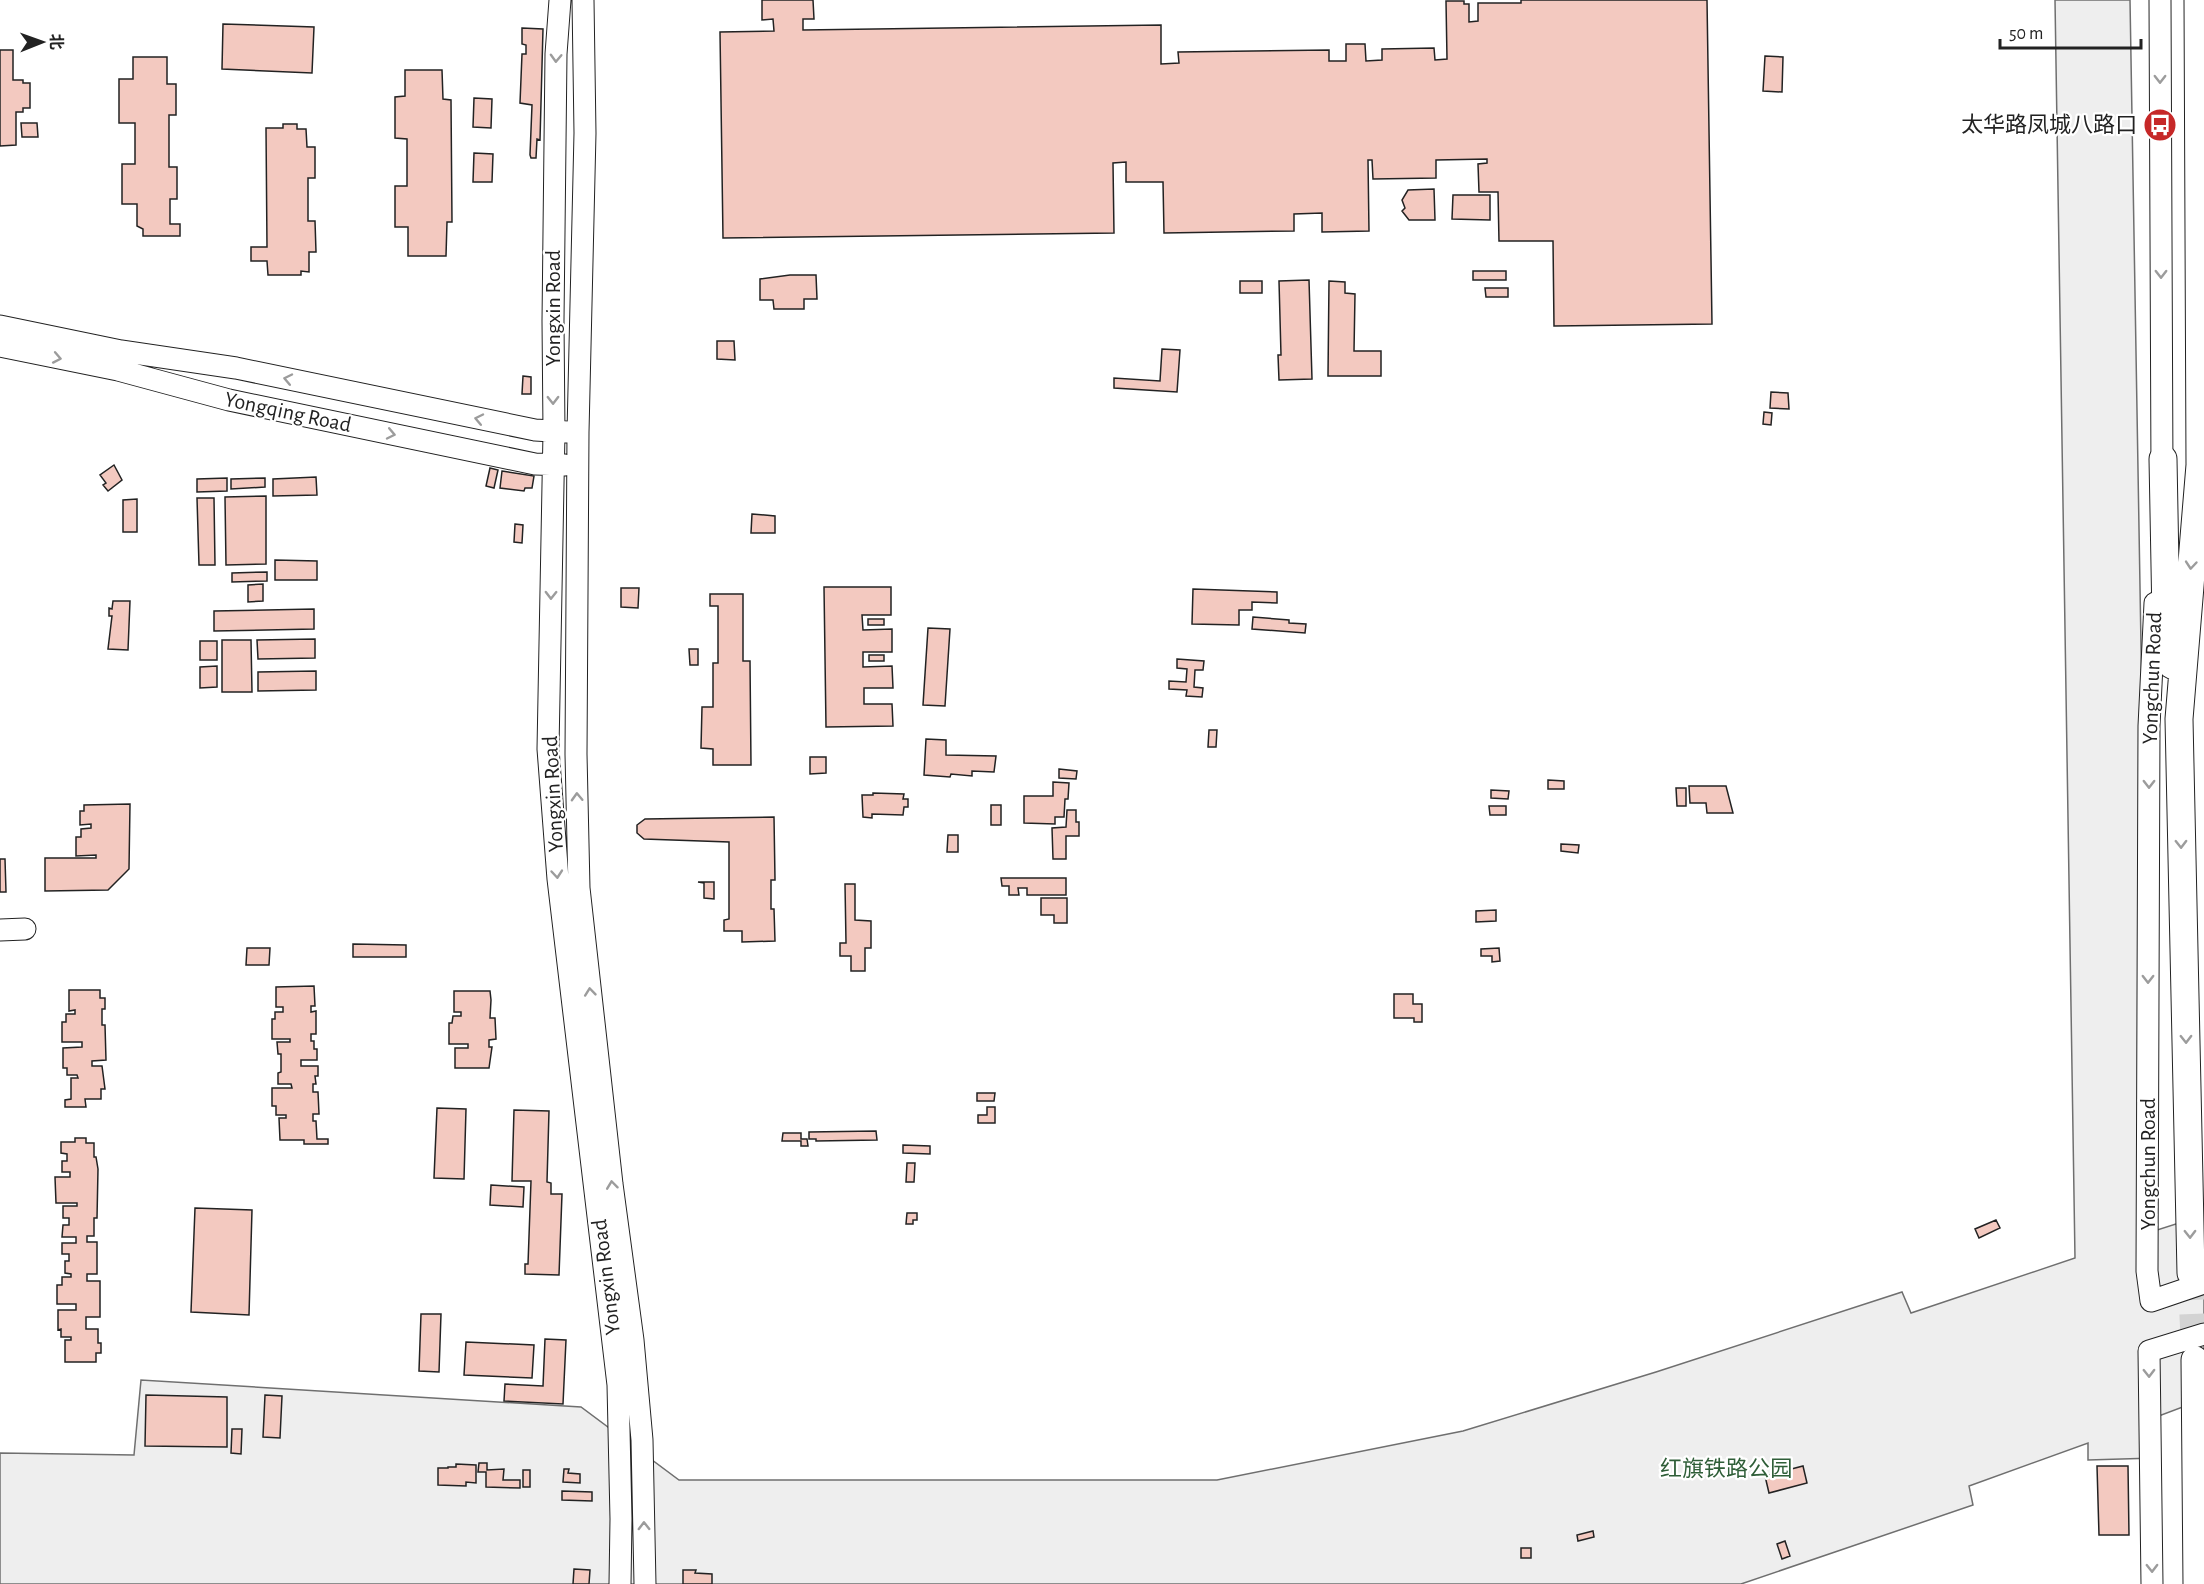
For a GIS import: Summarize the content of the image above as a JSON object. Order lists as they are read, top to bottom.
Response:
{
  "streets": {
    "main road": ["Yongchun Road"],
    "street": ["Yongxin Road", "Yongqing Road"]
  },
  "crossings": [
    ["Yongxin Road", "Yongqing Road"]
  ],
  "one_way": ["Yongchun Road"],
  "parks": ["红旗铁路公园"],
  "places": {
    "bus stop": ["太华路凤城八路口"]
  },
  "scale_bar": "50 m",
  "north": "right"
}
